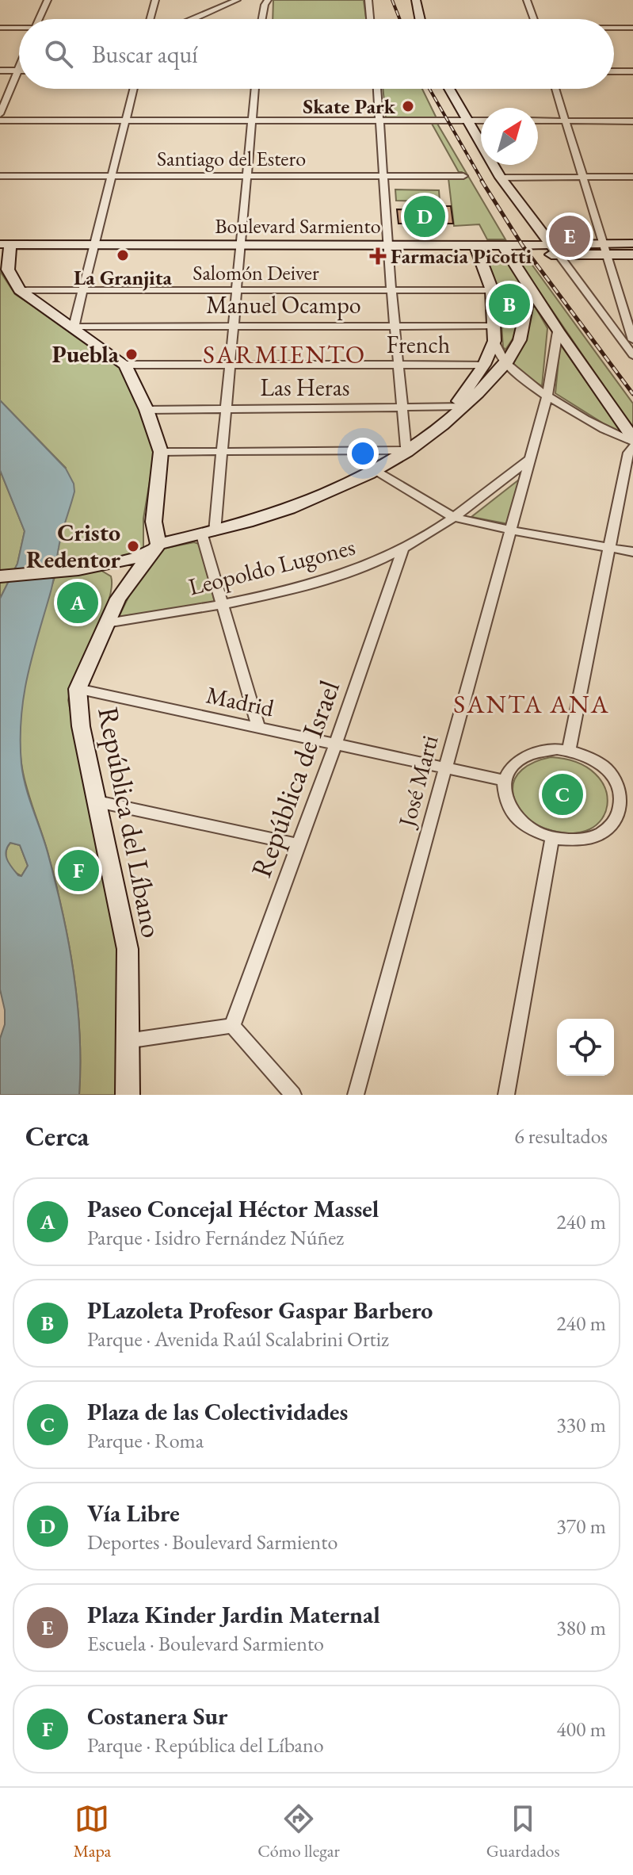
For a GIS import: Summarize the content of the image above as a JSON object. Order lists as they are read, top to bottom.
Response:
{
  "streets": {
    "main road": ["Boulevard Sarmiento", "República del Líbano"],
    "street": [
      "Santiago del Estero",
      "Salomón Deiver",
      "Manuel Ocampo",
      "French",
      "Las Heras",
      "Leopoldo Lugones",
      "Madrid",
      "República de Israel",
      "José Marti"
    ]
  },
  "crossings": [
    ["Leopoldo Lugones", "República de Israel"],
    ["Leopoldo Lugones", "José Marti"],
    ["Leopoldo Lugones", "República del Líbano"],
    ["Madrid", "República de Israel"],
    ["Madrid", "José Marti"],
    ["Madrid", "República del Líbano"]
  ],
  "districts": ["SARMIENTO", "SANTA ANA"],
  "places": {
    "other": [
      "Skate Park",
      "La Granjita",
      "Puebla",
      "Cristo Redentor"
    ],
    "health": ["Farmacia Picotti"]
  },
  "north": "top right",
  "page": {
    "search": "Buscar aquí",
    "pins": [
      "D",
      "E",
      "B",
      "A",
      "C",
      "F"
    ],
    "heading": ["Cerca", "6 resultados"],
    "list": [
      {
        "mark": "A",
        "name": "Paseo Concejal Héctor Massel",
        "note": "Parque · Isidro Fernández Núñez",
        "value": "240 m"
      },
      {
        "mark": "B",
        "name": "PLazoleta Profesor Gaspar Barbero",
        "note": "Parque · Avenida Raúl Scalabrini Ortiz",
        "value": "240 m"
      },
      {
        "mark": "C",
        "name": "Plaza de las Colectividades",
        "note": "Parque · Roma",
        "value": "330 m"
      },
      {
        "mark": "D",
        "name": "Vía Libre",
        "note": "Deportes · Boulevard Sarmiento",
        "value": "370 m"
      },
      {
        "mark": "E",
        "name": "Plaza Kinder Jardin Maternal",
        "note": "Escuela · Boulevard Sarmiento",
        "value": "380 m"
      },
      {
        "mark": "F",
        "name": "Costanera Sur",
        "note": "Parque · República del Líbano",
        "value": "400 m"
      }
    ],
    "nav": ["Mapa", "Cómo llegar", "Guardados"]
  }
}
